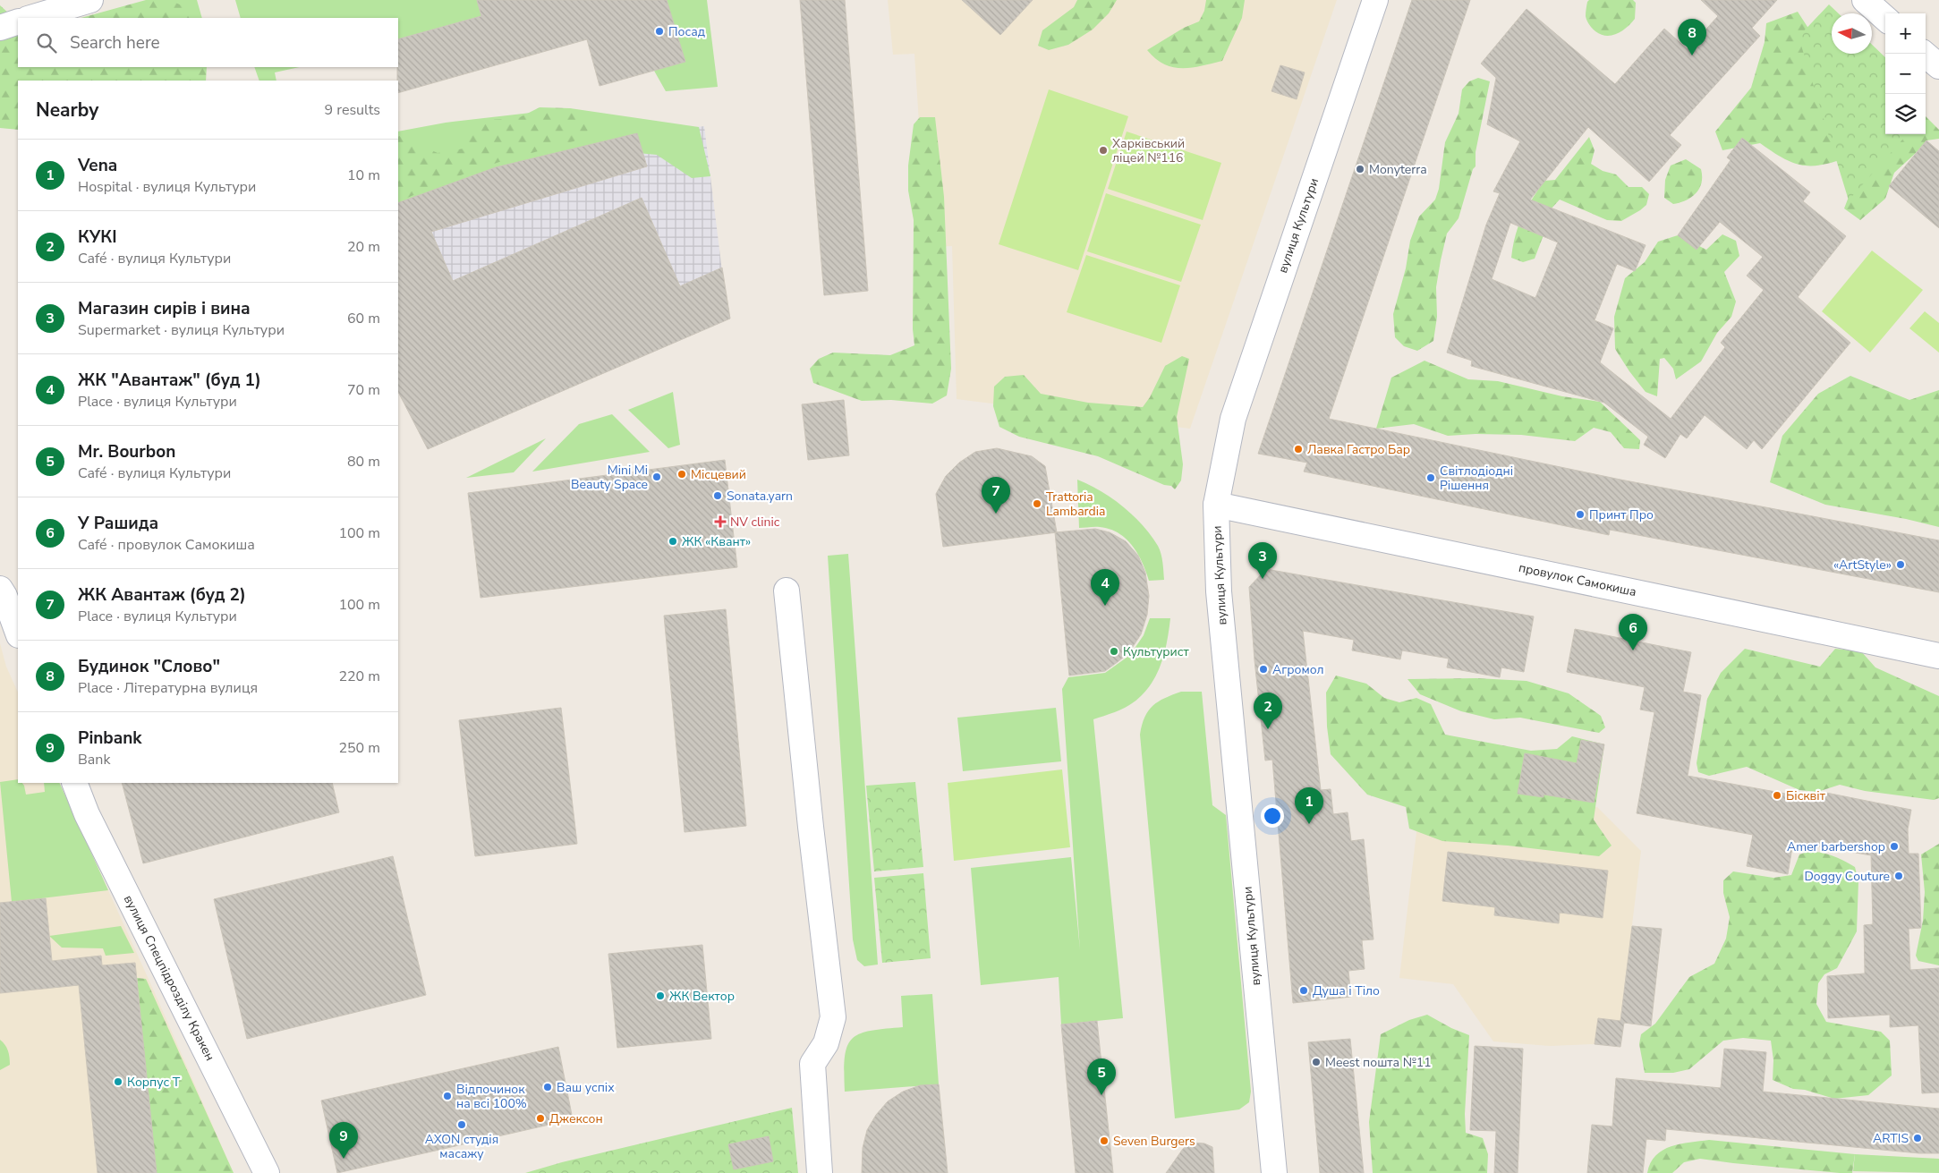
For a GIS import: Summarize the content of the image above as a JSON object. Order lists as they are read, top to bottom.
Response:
{
  "streets": {
    "street": ["вулиця Культури", "провулок Самокиша", "вулиця Спецпідрозділу Кракен"]
  },
  "crossings": [
    ["вулиця Культури", "провулок Самокиша"]
  ],
  "places": {
    "other": [
      "Посад",
      "Харківський ліцей №116",
      "Monyterra",
      "Лавка Гастро Бар",
      "Місцевий",
      "Mini Mi Beauty Space",
      "Світлодіодні Рішення",
      "Sonata.yarn",
      "Trattoria Lambardia",
      "Принт Про",
      "ЖК «Квант»",
      "«ArtStyle»",
      "Культурист",
      "Агромол",
      "Бісквіт",
      "Amer barbershop",
      "Doggy Сouture",
      "Душа і Тіло",
      "ЖК Вектор",
      "Meest пошта №11",
      "Корпус T",
      "Ваш успіх",
      "Відпочинок на всі 100%",
      "Джексон",
      "AXON студія масажу",
      "ARTIS",
      "Seven Burgers"
    ],
    "health": ["NV clinic"]
  },
  "north": "left",
  "page": {
    "map_buttons": ["+", "−"],
    "search": "Search here",
    "pins": [
      "8",
      "7",
      "3",
      "4",
      "6",
      "2",
      "1",
      "5",
      "9"
    ],
    "heading": ["Nearby", "9 results"],
    "list": [
      {
        "mark": "1",
        "name": "Vena",
        "note": "Hospital · вулиця Культури",
        "value": "10 m"
      },
      {
        "mark": "2",
        "name": "КУКІ",
        "note": "Café · вулиця Культури",
        "value": "20 m"
      },
      {
        "mark": "3",
        "name": "Магазин сирів і вина",
        "note": "Supermarket · вулиця Культури",
        "value": "60 m"
      },
      {
        "mark": "4",
        "name": "ЖК \"Авантаж\" (буд 1)",
        "note": "Place · вулиця Культури",
        "value": "70 m"
      },
      {
        "mark": "5",
        "name": "Mr. Bourbon",
        "note": "Café · вулиця Культури",
        "value": "80 m"
      },
      {
        "mark": "6",
        "name": "У Рашида",
        "note": "Café · провулок Самокиша",
        "value": "100 m"
      },
      {
        "mark": "7",
        "name": "ЖК Авантаж (буд 2)",
        "note": "Place · вулиця Культури",
        "value": "100 m"
      },
      {
        "mark": "8",
        "name": "Будинок \"Слово\"",
        "note": "Place · Літературна вулиця",
        "value": "220 m"
      },
      {
        "mark": "9",
        "name": "Pinbank",
        "note": "Bank",
        "value": "250 m"
      }
    ]
  }
}
